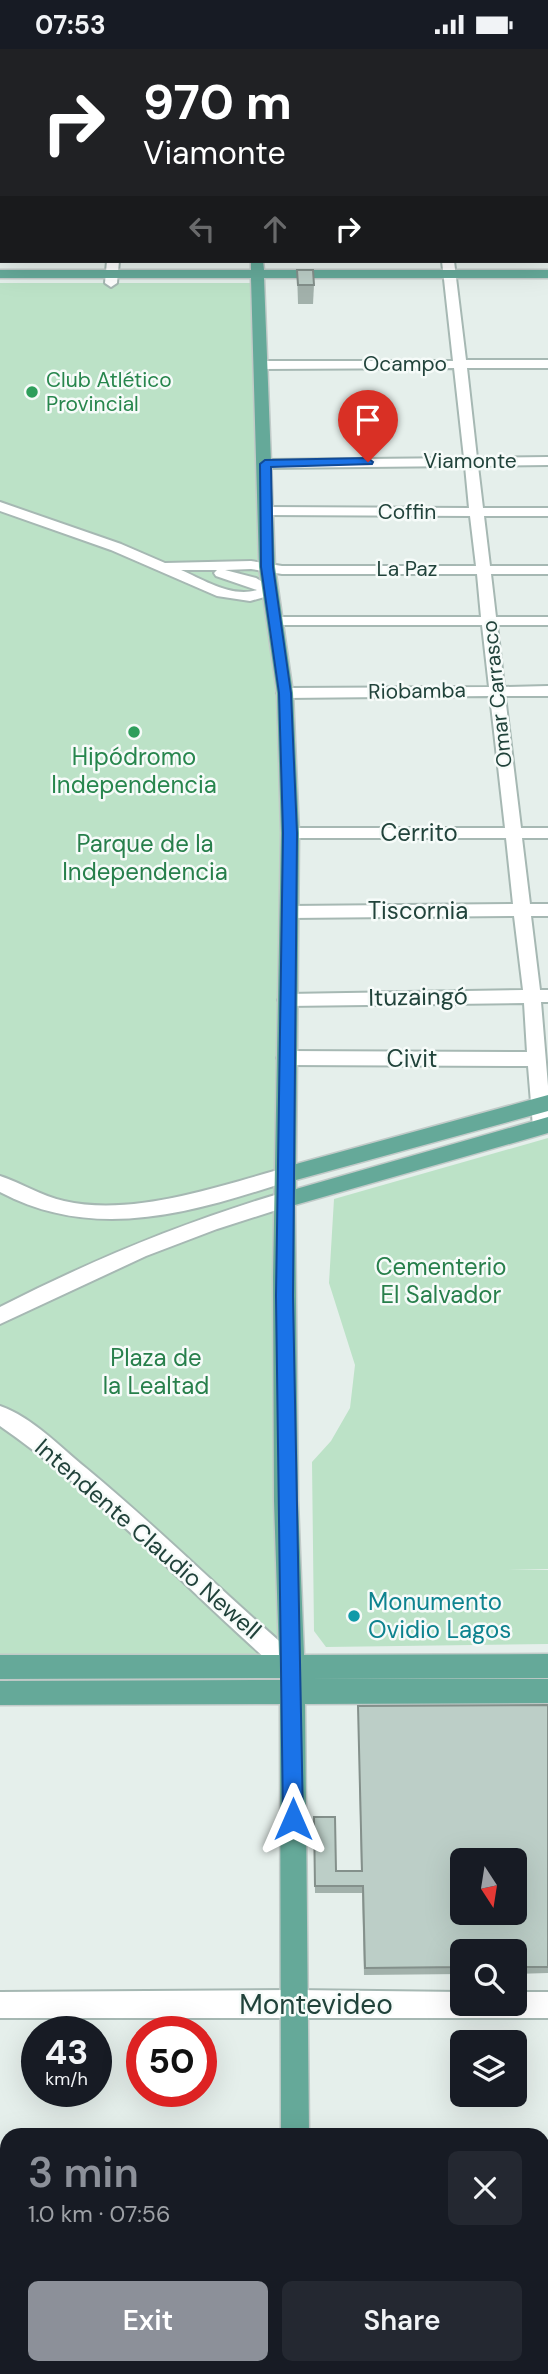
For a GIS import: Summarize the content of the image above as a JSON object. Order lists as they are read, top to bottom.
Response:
{
  "streets": {
    "street": [
      "Ocampo",
      "Viamonte",
      "Coffin",
      "La Paz",
      "Riobamba",
      "Omar Carrasco",
      "Cerrito",
      "Tiscornia",
      "Ituzaingó",
      "Civit",
      "Intendente Claudio Newell",
      "Montevideo"
    ]
  },
  "crossings": [
    ["Ocampo", "Omar Carrasco"],
    ["Viamonte", "Omar Carrasco"],
    ["Coffin", "Omar Carrasco"],
    ["La Paz", "Omar Carrasco"],
    ["Riobamba", "Omar Carrasco"],
    ["Omar Carrasco", "Cerrito"],
    ["Omar Carrasco", "Tiscornia"],
    ["Omar Carrasco", "Ituzaingó"],
    ["Omar Carrasco", "Civit"]
  ],
  "parks": ["Parque de la Independencia", "Cementerio El Salvador", "Plaza de la Lealtad"],
  "places": ["Club Atlético Provincial", "Hipódromo Independencia", "Monumento Ovidio Lagos"],
  "north": "bottom",
  "page": {
    "status": "07:53",
    "turn": ["970 m", "Viamonte"],
    "speed": "43 km/h",
    "limit": "50",
    "heading": ["3 min", "1.0 km · 07:56"],
    "buttons": ["Exit", "Share"]
  }
}
